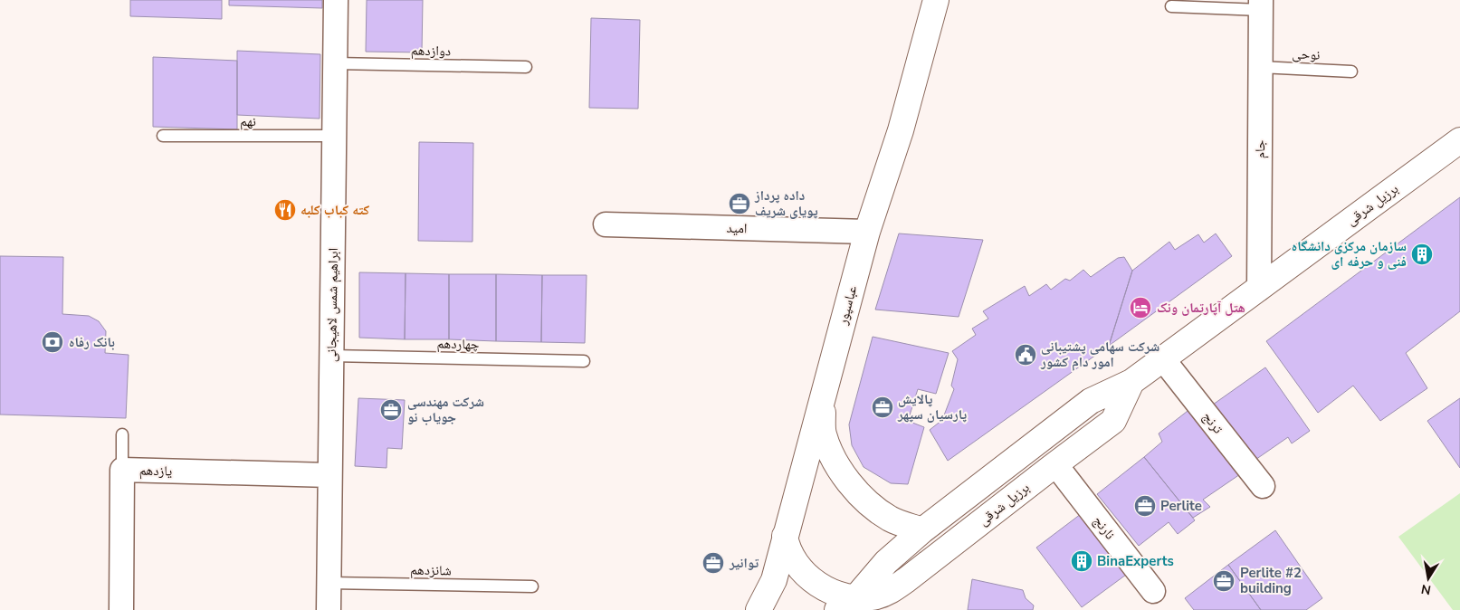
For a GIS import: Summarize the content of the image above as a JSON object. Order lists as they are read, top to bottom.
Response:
{
  "streets": {
    "main road": ["برزیل شرقی", "عباسپور"],
    "street": [
      "جام",
      "امید",
      "ابراهیم شمس لاهیجانی",
      "ترنج",
      "یازدهم",
      "نارنج"
    ],
    "lane": [
      "دوازدهم",
      "نوحی",
      "نهم",
      "چهاردهم",
      "شانزدهم"
    ]
  },
  "crossings": [
    ["دوازدهم", "ابراهیم شمس لاهیجانی"],
    ["نوحی", "جام"],
    ["نهم", "ابراهیم شمس لاهیجانی"],
    ["جام", "برزیل شرقی"],
    ["برزیل شرقی", "ترنج"],
    ["برزیل شرقی", "نارنج"],
    ["امید", "عباسپور"],
    ["ابراهیم شمس لاهیجانی", "چهاردهم"],
    ["ابراهیم شمس لاهیجانی", "یازدهم"],
    ["ابراهیم شمس لاهیجانی", "شانزدهم"]
  ],
  "places": {
    "office": [
      "داده پرداز پویای شریف",
      "پالایش پارسیان سپهر",
      "شرکت مهندسی جویاب نو",
      "Perlite",
      "توانیر",
      "Perlite #2 building"
    ],
    "restaurant": ["کته کباب کلبه"],
    "building": ["سازمان مرکزی دانشگاه فنی و حرفه ای", "BinaExperts"],
    "hotel": ["هتل آپارتمان ونک"],
    "bank": ["بانک رفاه"],
    "public building": ["شركت سهامى پشتيبانى امور دام كشور"]
  },
  "north": "bottom"
}
